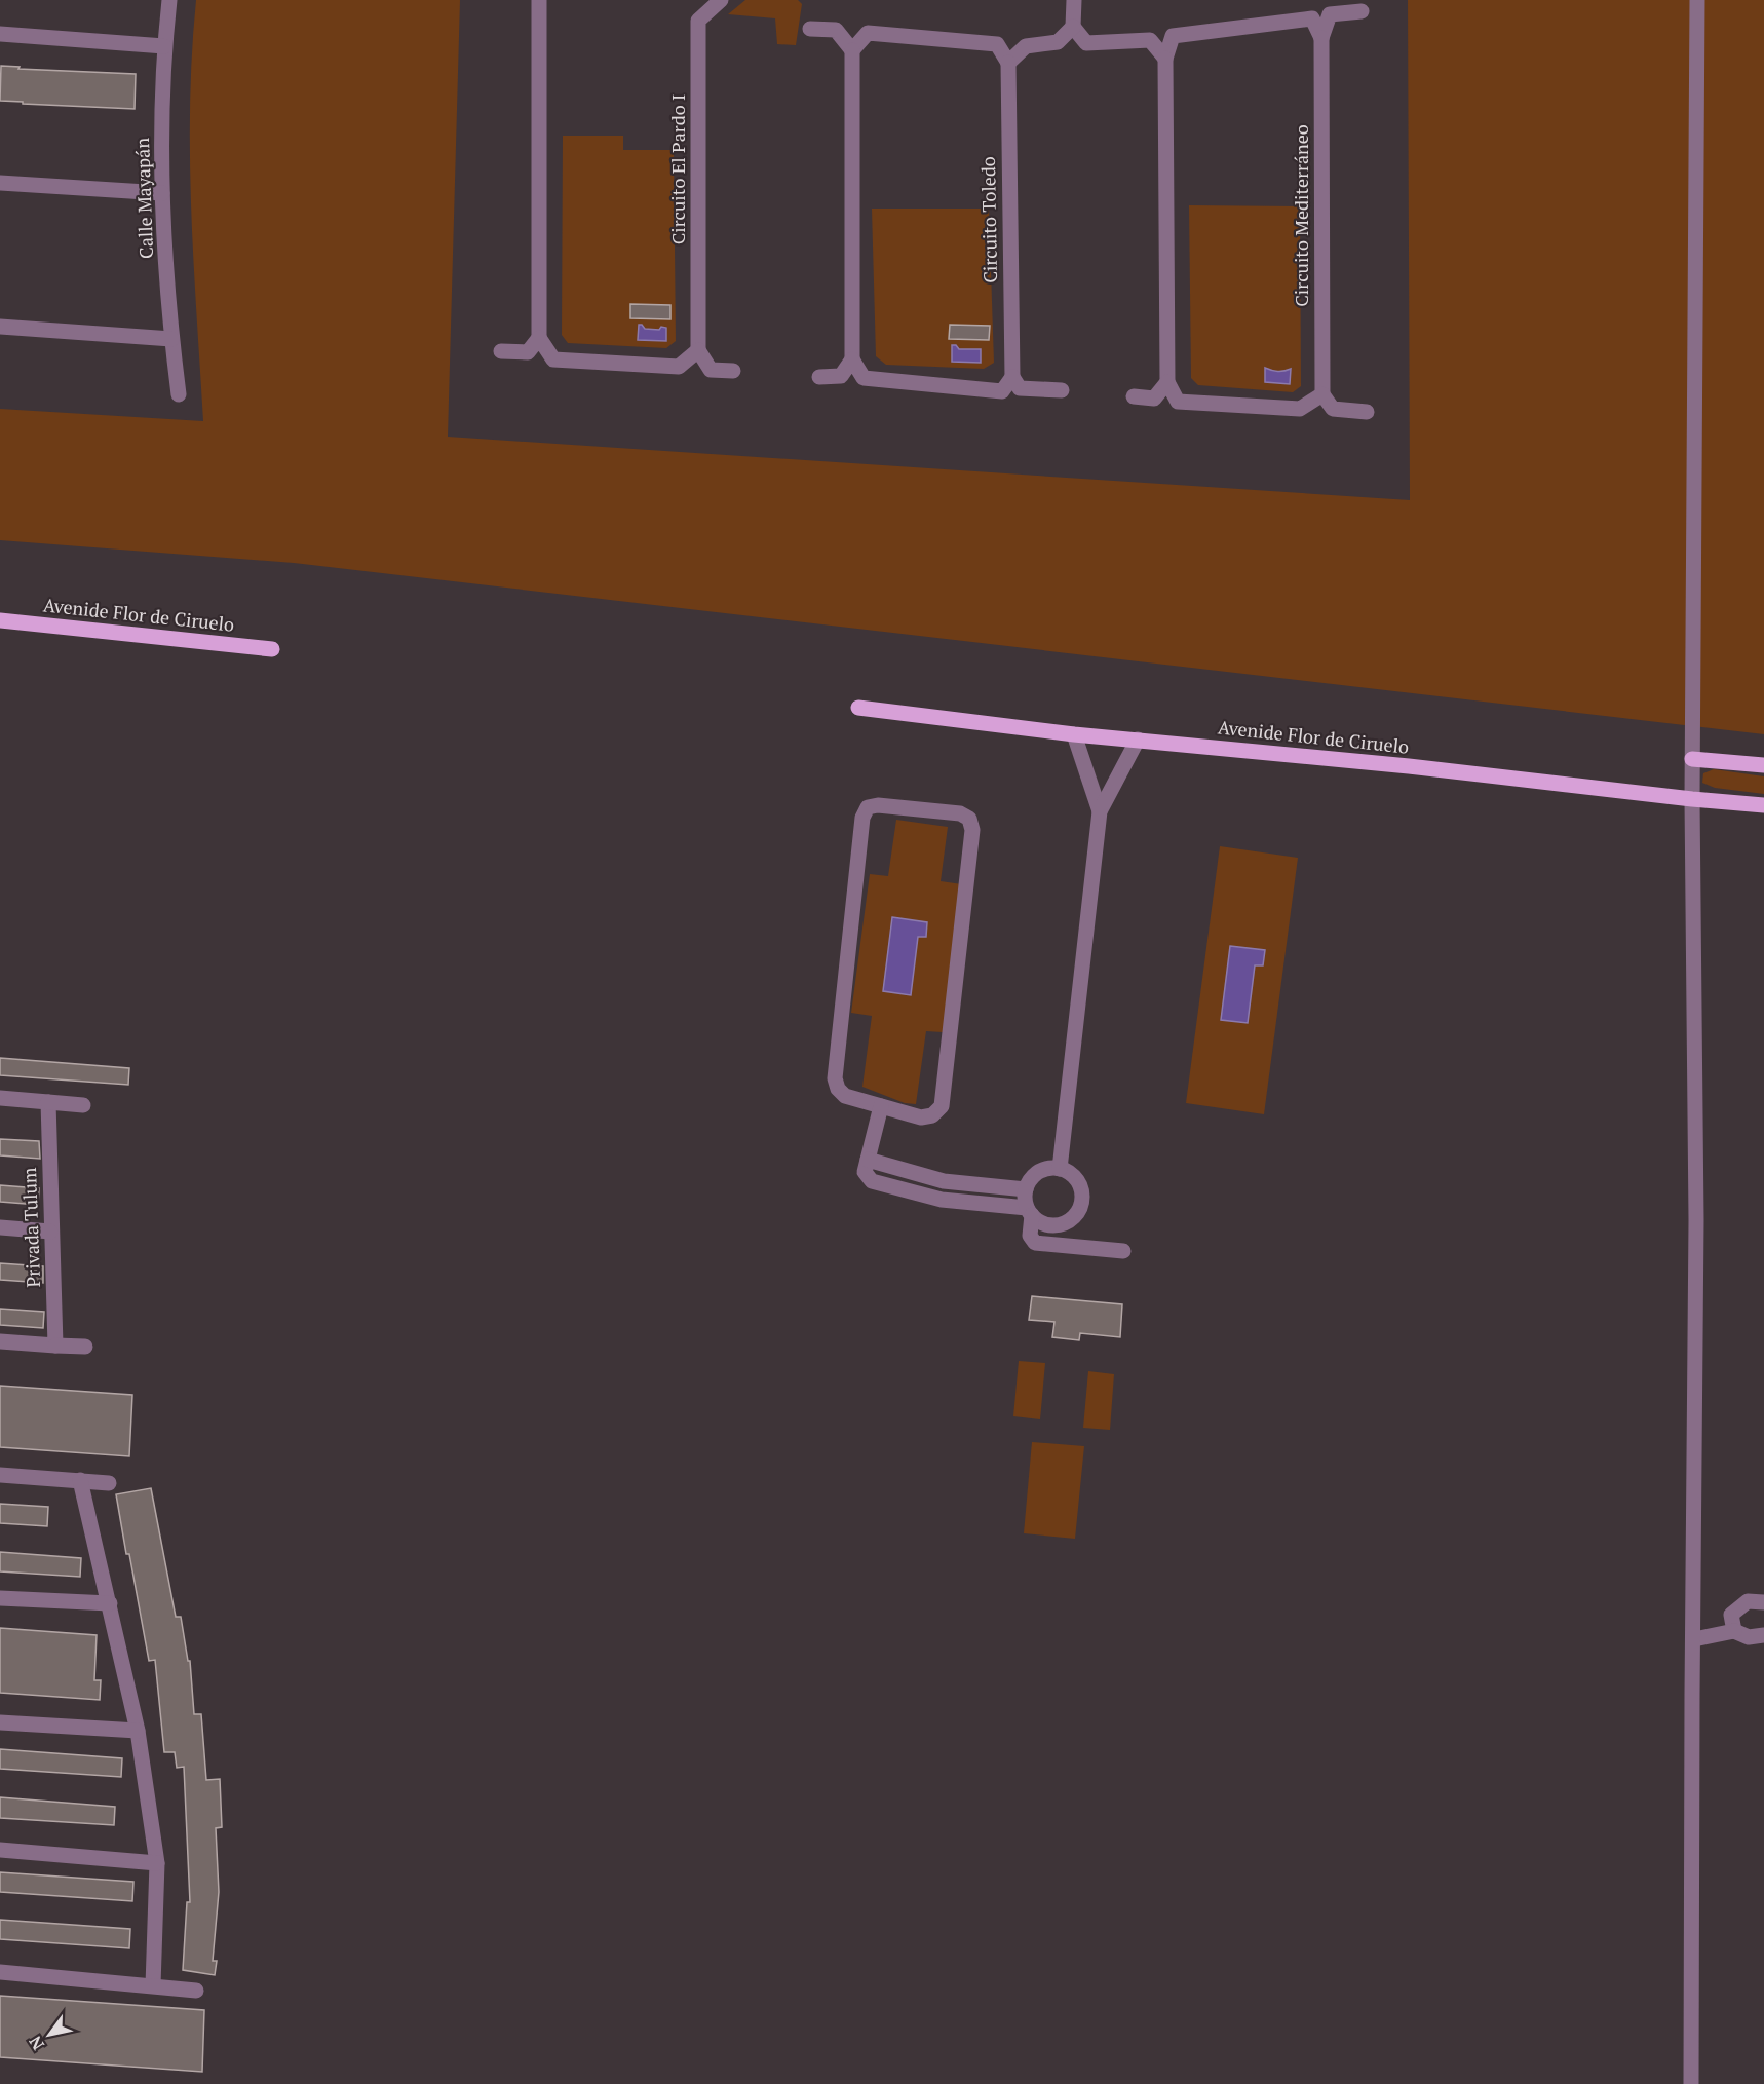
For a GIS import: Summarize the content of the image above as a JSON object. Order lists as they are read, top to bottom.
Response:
{
  "streets": {
    "main road": ["Avenide Flor de Ciruelo"],
    "street": [
      "Circuito El Pardo I",
      "Calle Mayapán",
      "Circuito Mediterráneo",
      "Circuito Toledo",
      "Privada Tulum"
    ]
  },
  "north": "bottom left"
}
